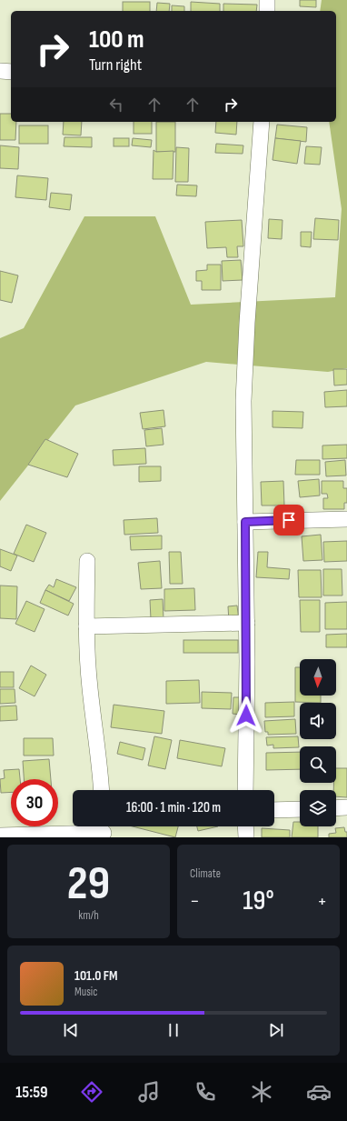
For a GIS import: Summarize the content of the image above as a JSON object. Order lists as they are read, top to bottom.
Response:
{
  "north": "bottom",
  "page": {
    "turn": ["100 m", "Turn right"],
    "limit": "30",
    "trip": "16:00 · 1 min · 120 m",
    "tile": [
      ["29", "km/h"],
      "Climate"
    ],
    "heat": ["−", "19°", "+"],
    "song": ["101.0 FM", "Music"],
    "tabs": "15:59"
  }
}
